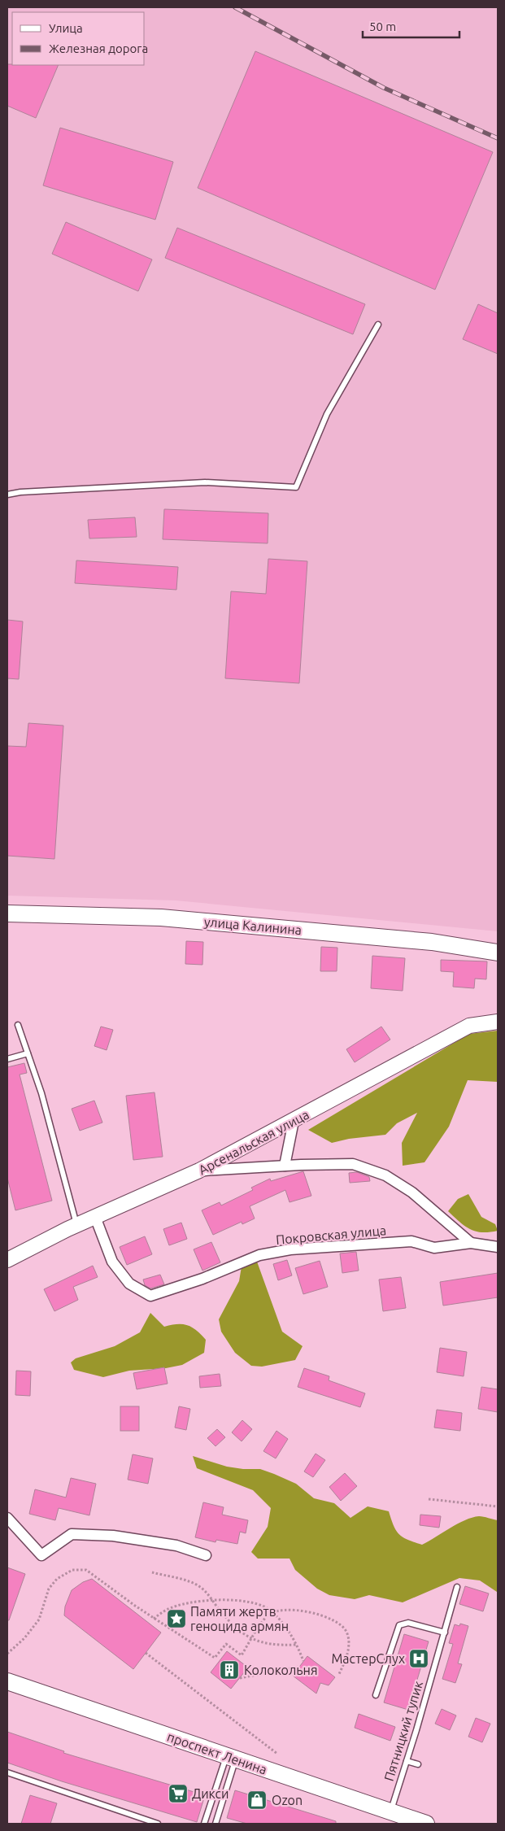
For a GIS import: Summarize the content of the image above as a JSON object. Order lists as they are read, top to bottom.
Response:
{
  "streets": {
    "main road": ["улица Калинина", "проспект Ленина"],
    "street": ["Арсенальская улица", "Покровская улица"],
    "lane": ["Пятницкий тупик"]
  },
  "crossings": [
    ["Арсенальская улица", "Покровская улица"],
    ["Пятницкий тупик", "проспект Ленина"]
  ],
  "places": {
    "place": ["Памяти жертв геноцида армян"],
    "hospital": ["МастерСлух"],
    "building": ["Колокольня"],
    "supermarket": ["Дикси"],
    "shop": ["Ozon"]
  },
  "legend": ["Улица", "Железная дорога"],
  "scale_bar": "50 m"
}
